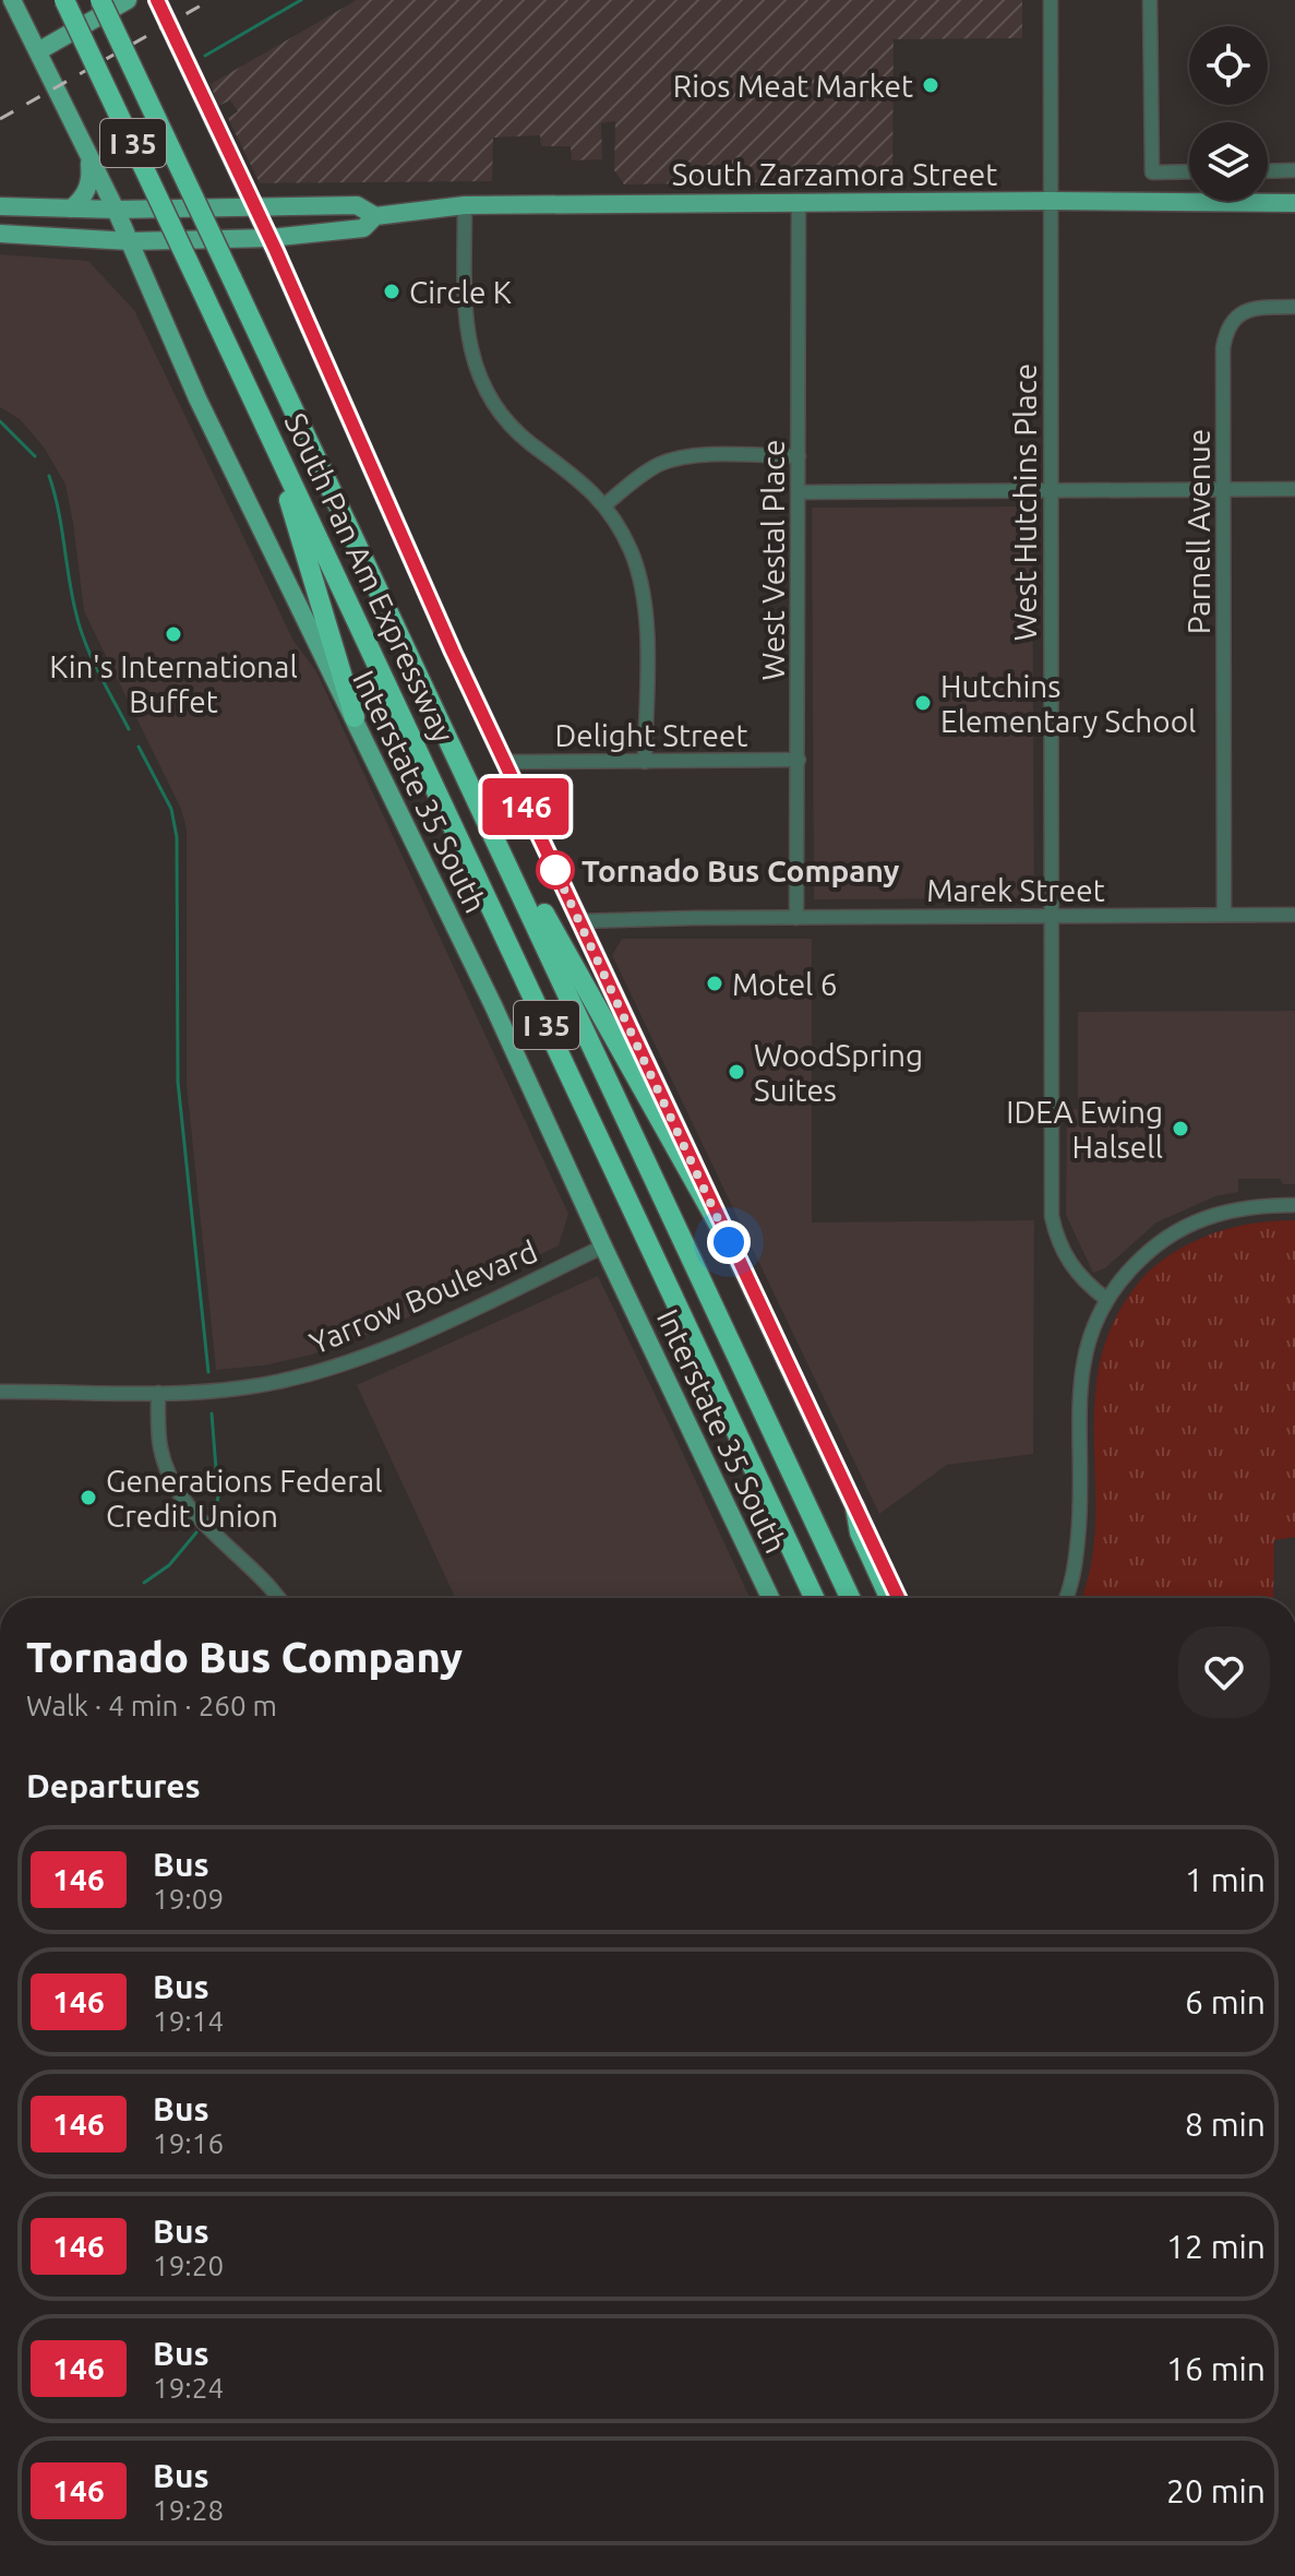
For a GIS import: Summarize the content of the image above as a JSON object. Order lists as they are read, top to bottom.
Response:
{
  "streets": {
    "highway": ["I 35", "South Pan Am Expressway"],
    "main road": ["South Zarzamora Street", "Interstate 35 South"],
    "street": [
      "West Hutchins Place",
      "Parnell Avenue",
      "West Vestal Place",
      "Delight Street",
      "Marek Street",
      "Yarrow Boulevard"
    ]
  },
  "crossings": [
    ["South Zarzamora Street", "West Hutchins Place"],
    ["South Zarzamora Street", "West Vestal Place"],
    ["South Zarzamora Street", "Interstate 35 South"],
    ["West Hutchins Place", "Marek Street"],
    ["Parnell Avenue", "Marek Street"],
    ["West Vestal Place", "Delight Street"],
    ["West Vestal Place", "Marek Street"],
    ["Interstate 35 South", "Yarrow Boulevard"]
  ],
  "places": [
    "Rios Meat Market",
    "Circle K",
    "Kin's International Buffet",
    "Hutchins Elementary School",
    "Tornado Bus Company",
    "Motel 6",
    "WoodSpring Suites",
    "IDEA Ewing Halsell",
    "Generations Federal Credit Union"
  ],
  "lines": ["bus line 146"],
  "page": {
    "on_map": "146",
    "heading": [
      ["Tornado Bus Company", "Walk · 4 min · 260 m"],
      "Departures"
    ],
    "list": [
      {
        "mark": "146",
        "name": "Bus",
        "note": "19:09",
        "value": "1 min"
      },
      {
        "mark": "146",
        "name": "Bus",
        "note": "19:14",
        "value": "6 min"
      },
      {
        "mark": "146",
        "name": "Bus",
        "note": "19:16",
        "value": "8 min"
      },
      {
        "mark": "146",
        "name": "Bus",
        "note": "19:20",
        "value": "12 min"
      },
      {
        "mark": "146",
        "name": "Bus",
        "note": "19:24",
        "value": "16 min"
      },
      {
        "mark": "146",
        "name": "Bus",
        "note": "19:28",
        "value": "20 min"
      }
    ]
  }
}
